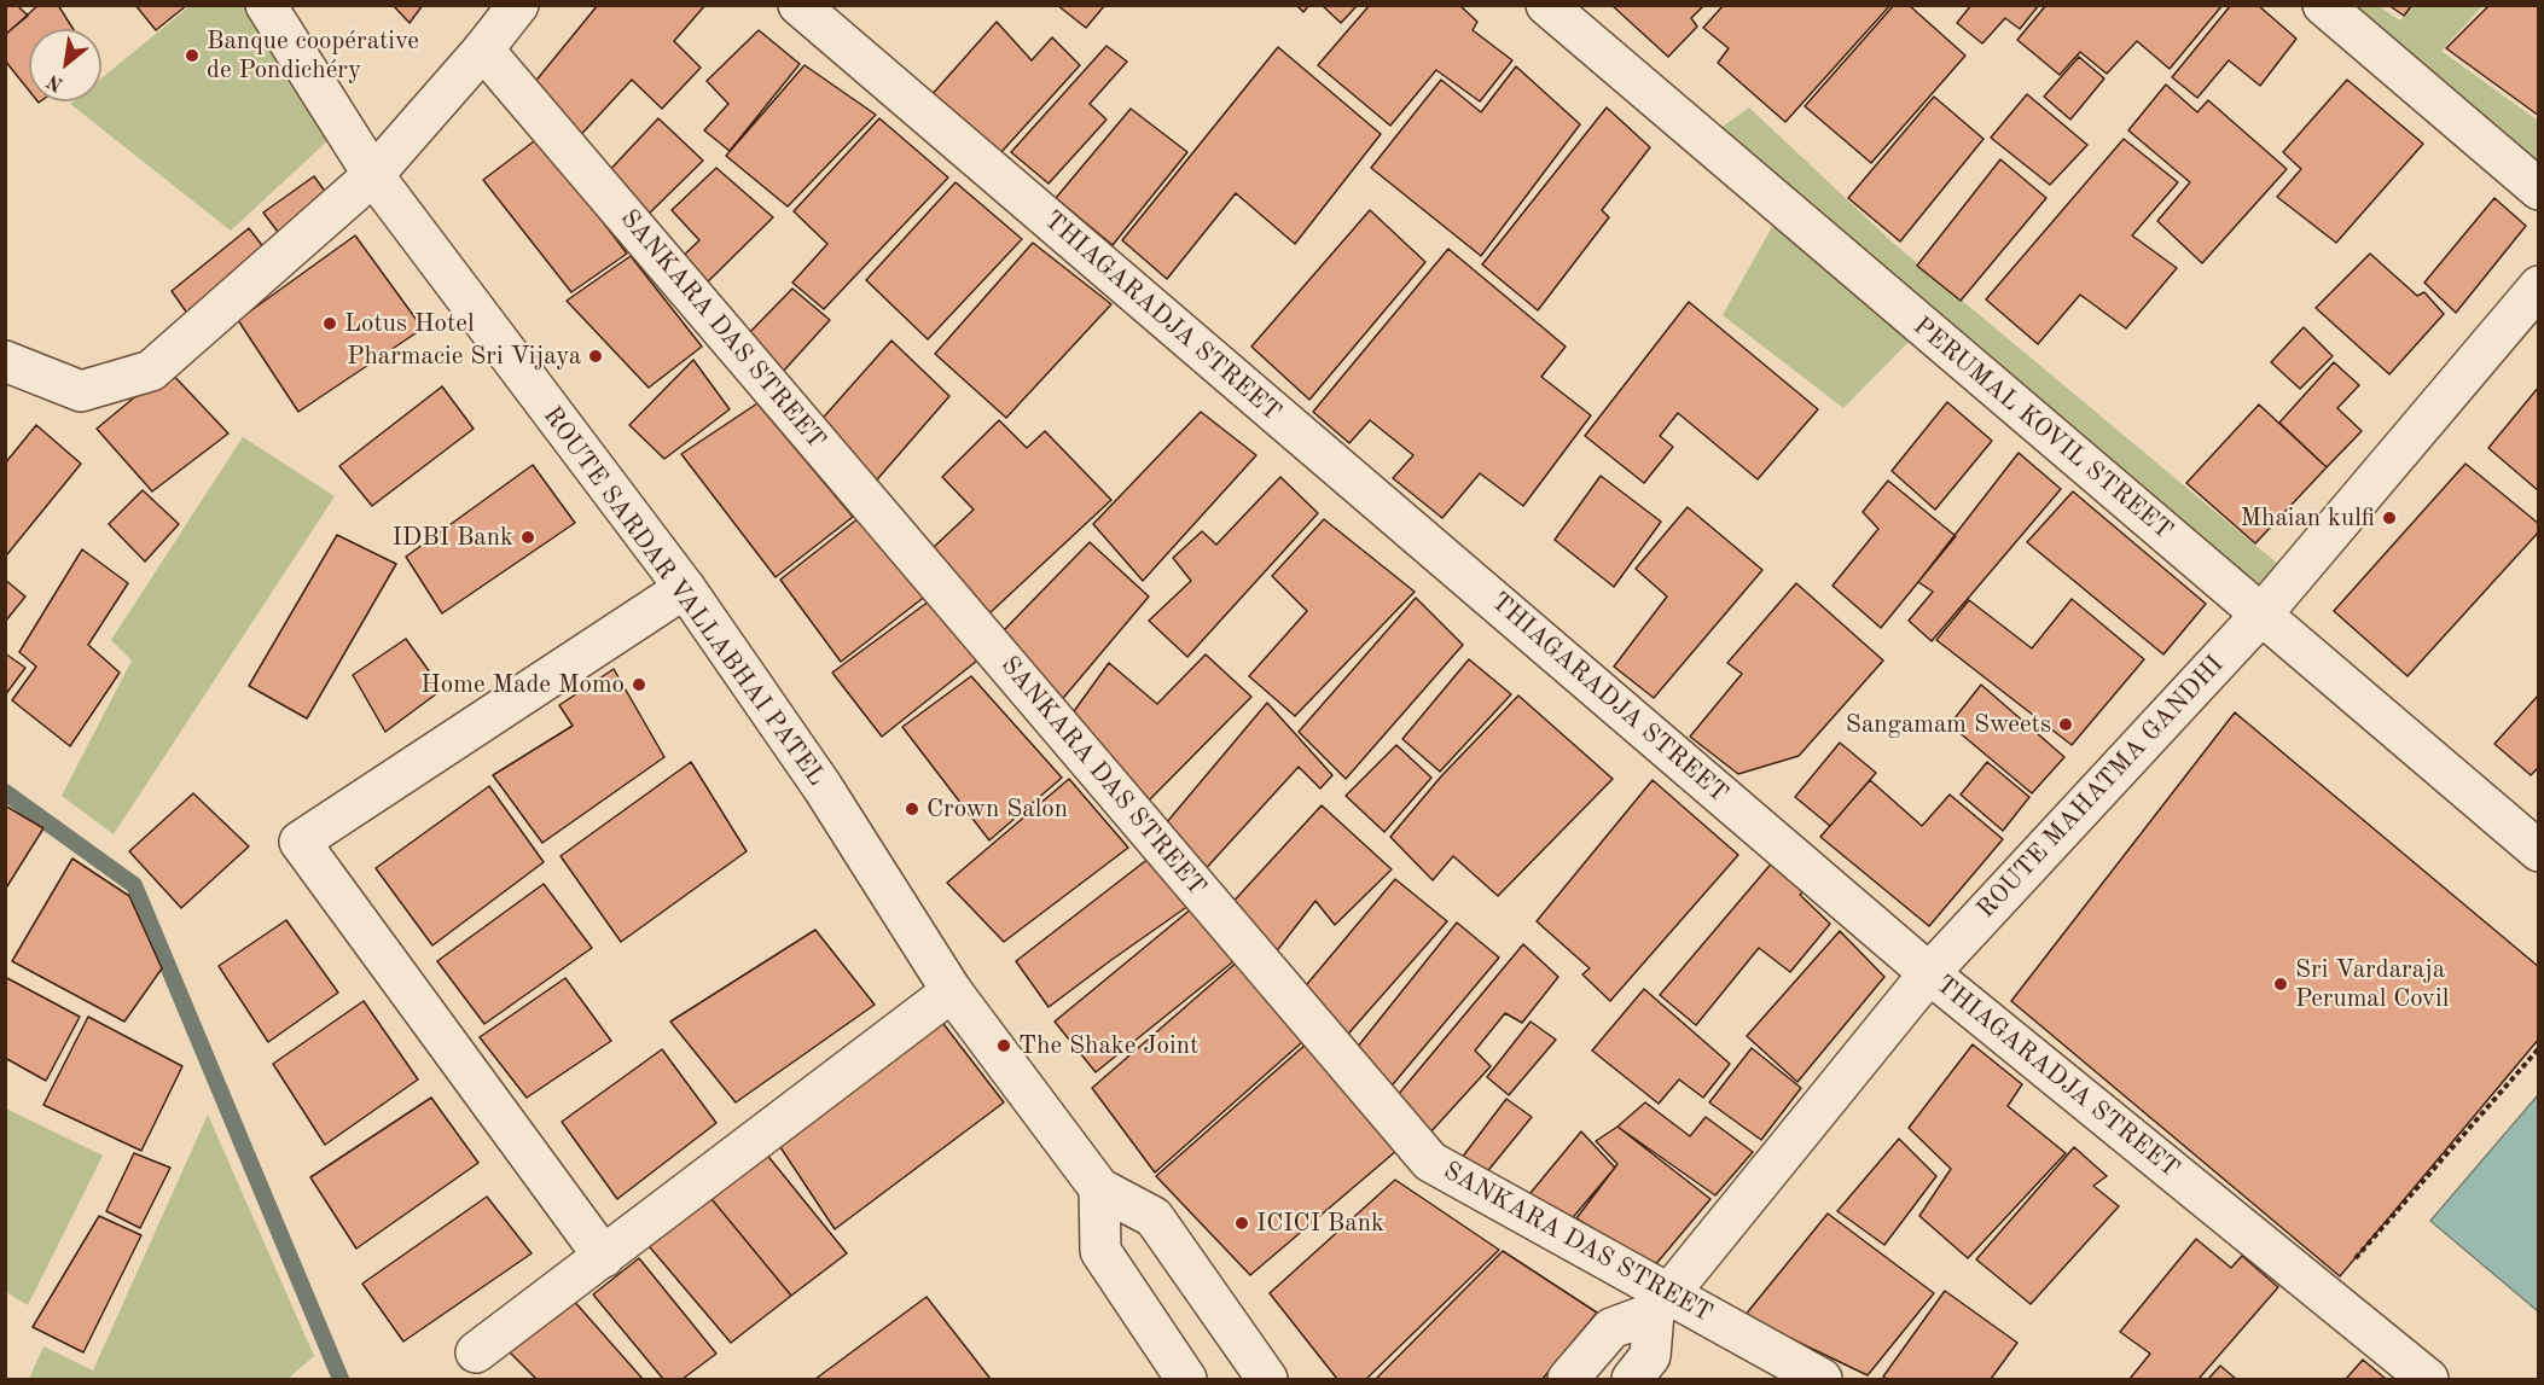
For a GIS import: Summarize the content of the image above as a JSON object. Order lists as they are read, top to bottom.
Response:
{
  "streets": {
    "street": [
      "THIAGARADJA STREET",
      "SANKARA DAS STREET",
      "PERUMAL KOVIL STREET",
      "ROUTE SARDAR VALLABHAI PATEL",
      "ROUTE MAHATMA GANDHI"
    ]
  },
  "crossings": [
    ["THIAGARADJA STREET", "ROUTE MAHATMA GANDHI"],
    ["SANKARA DAS STREET", "ROUTE MAHATMA GANDHI"],
    ["PERUMAL KOVIL STREET", "ROUTE MAHATMA GANDHI"]
  ],
  "places": [
    "Banque coopérative de Pondichéry",
    "Lotus Hotel",
    "Pharmacie Sri Vijaya",
    "Mhaian kulfi",
    "IDBI Bank",
    "Home Made Momo",
    "Sangamam Sweets",
    "Crown Salon",
    "Sri Vardaraja Perumal Covil",
    "The Shake Joint",
    "ICICI Bank"
  ],
  "north": "bottom left"
}
